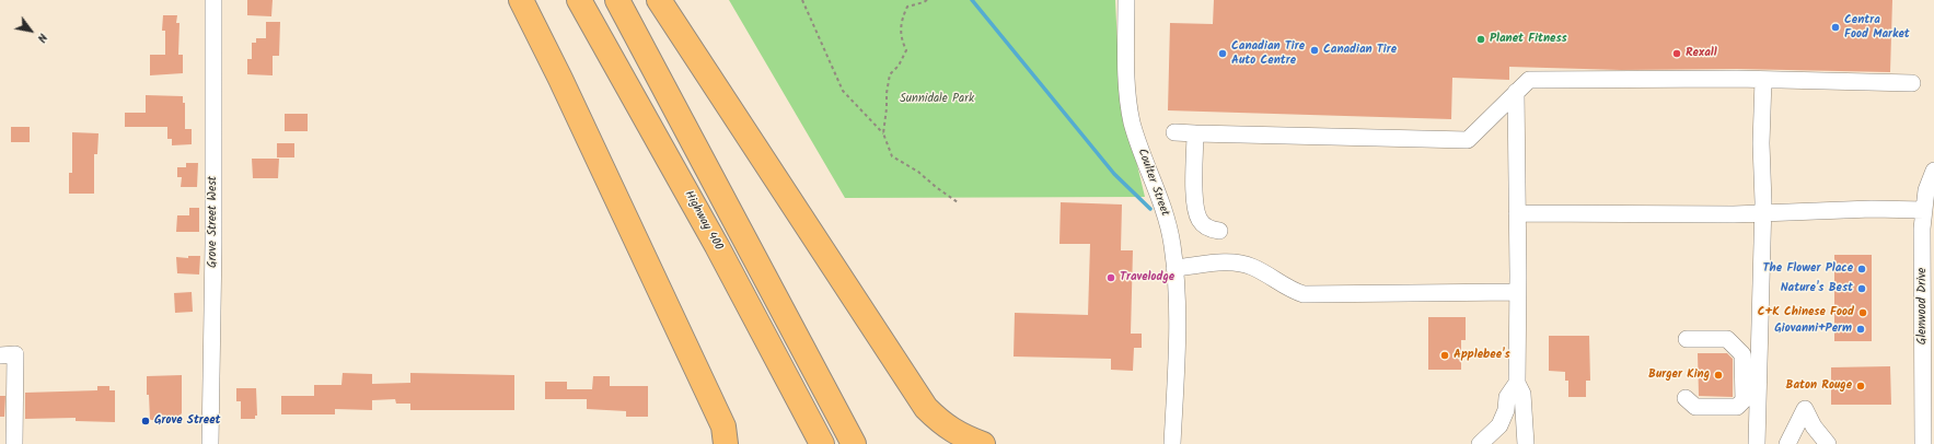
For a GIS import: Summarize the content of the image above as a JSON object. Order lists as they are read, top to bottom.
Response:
{
  "streets": {
    "highway": ["Highway 400"],
    "street": ["Coulter Street", "Grove Street West", "Glenwood Drive"]
  },
  "parks": ["Sunnidale Park"],
  "places": [
    "Centra Food Market",
    "Planet Fitness",
    "Canadian Tire",
    "Canadian Tire Auto Centre",
    "Rexall",
    "The Flower Place",
    "Travelodge",
    "Nature's Best",
    "C+K Chinese Food",
    "Giovanni+Perm",
    "Applebee's",
    "Burger King",
    "Baton Rouge",
    "Grove Street"
  ],
  "north": "bottom right"
}
